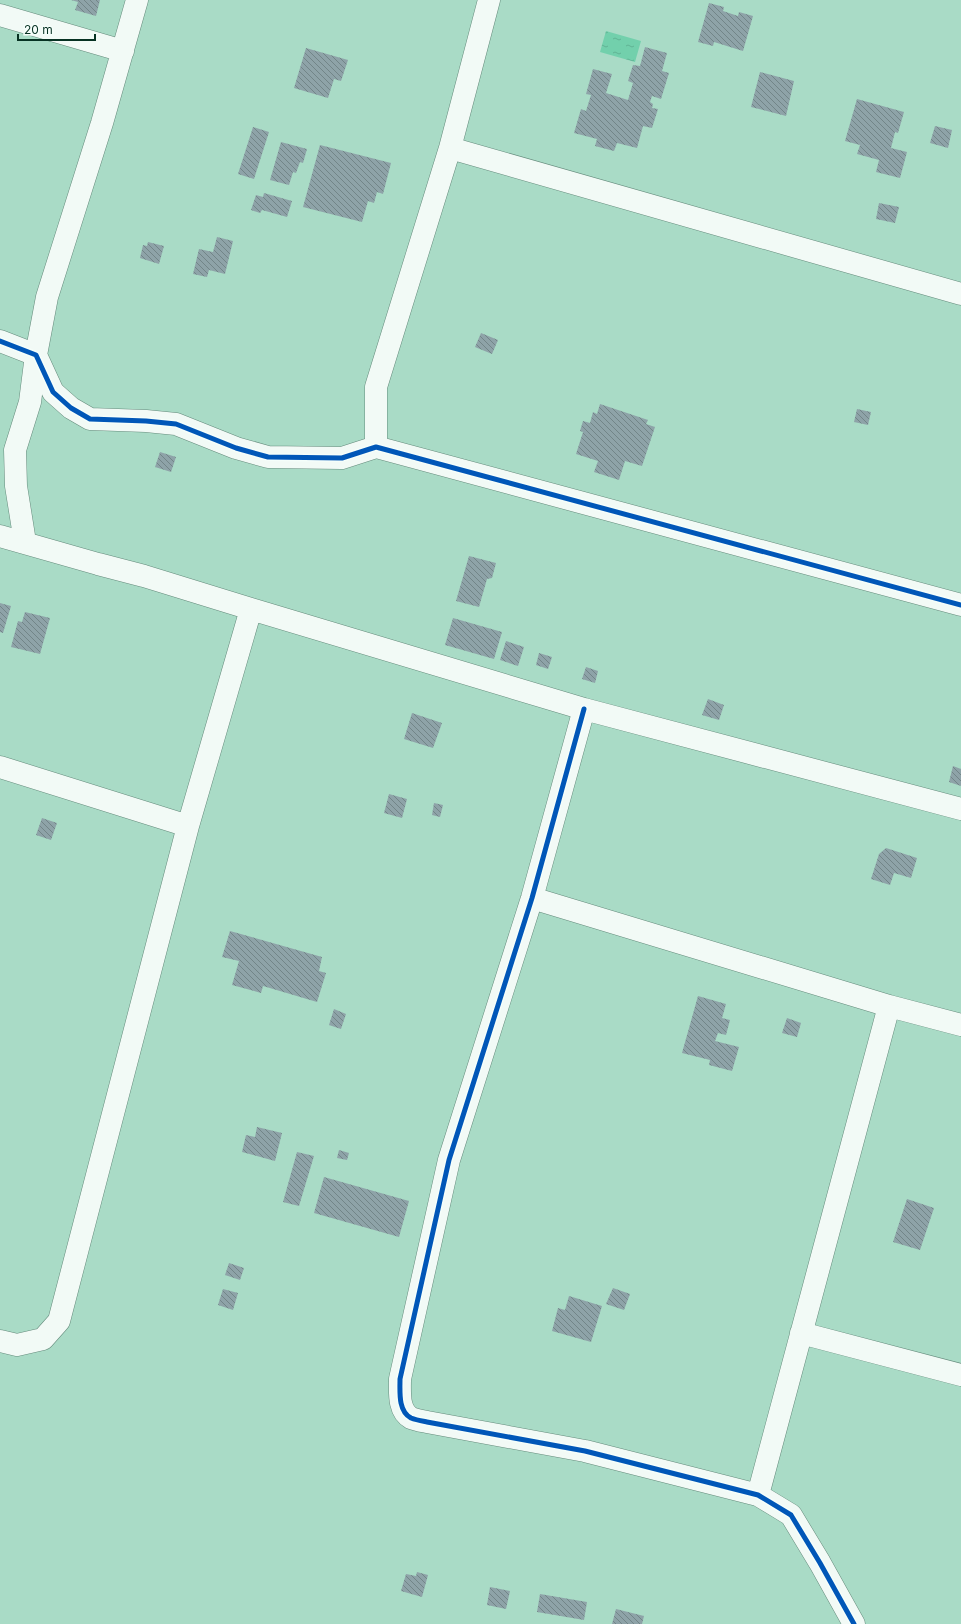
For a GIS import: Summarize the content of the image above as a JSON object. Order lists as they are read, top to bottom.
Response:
{
  "scale_bar": "20 m"
}
